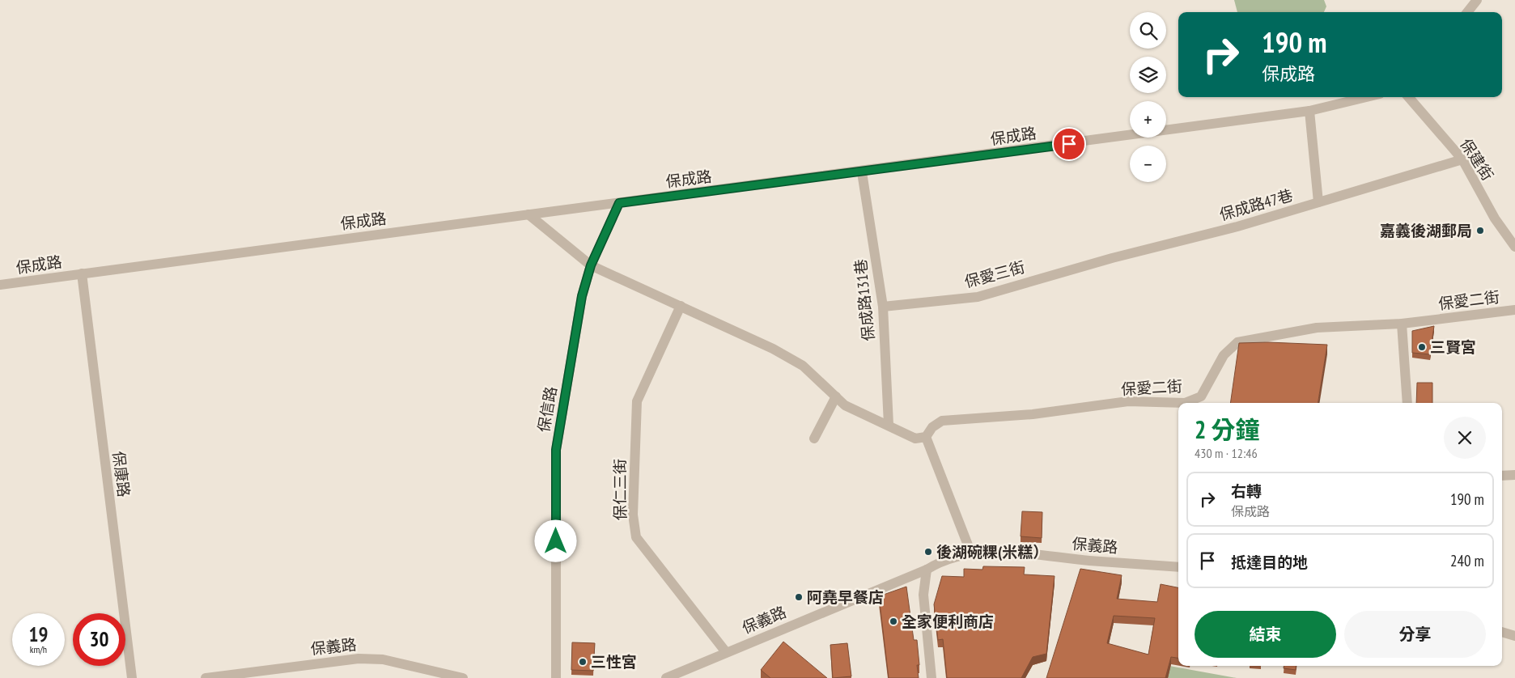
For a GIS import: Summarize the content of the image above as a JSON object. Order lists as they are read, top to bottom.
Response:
{
  "streets": {
    "street": [
      "保成路",
      "保建街",
      "保成路47巷",
      "保愛三街",
      "保成路131巷",
      "保愛二街",
      "保信路",
      "保康路",
      "保仁三街",
      "保義路"
    ]
  },
  "crossings": [
    ["保成路", "保成路131巷"],
    ["保成路", "保信路"],
    ["保成路", "保康路"],
    ["保建街", "保成路47巷"],
    ["保成路47巷", "保愛三街"],
    ["保愛三街", "保成路131巷"],
    ["保仁三街", "保義路"]
  ],
  "places": [
    "嘉義後湖郵局",
    "三賢宮",
    "後湖碗粿(米糕）",
    "阿堯早餐店",
    "全家便利商店",
    "三性宮"
  ],
  "page": {
    "map_buttons": ["+", "−"],
    "turn": ["190 m", "保成路"],
    "heading": ["2 分鐘", "430 m · 12:46"],
    "list": [
      {
        "name": "右轉",
        "note": "保成路",
        "value": "190 m"
      },
      {
        "name": "抵達目的地",
        "value": "240 m"
      }
    ],
    "buttons": ["結束", "分享"],
    "speed": "19 km/h",
    "limit": "30"
  }
}
